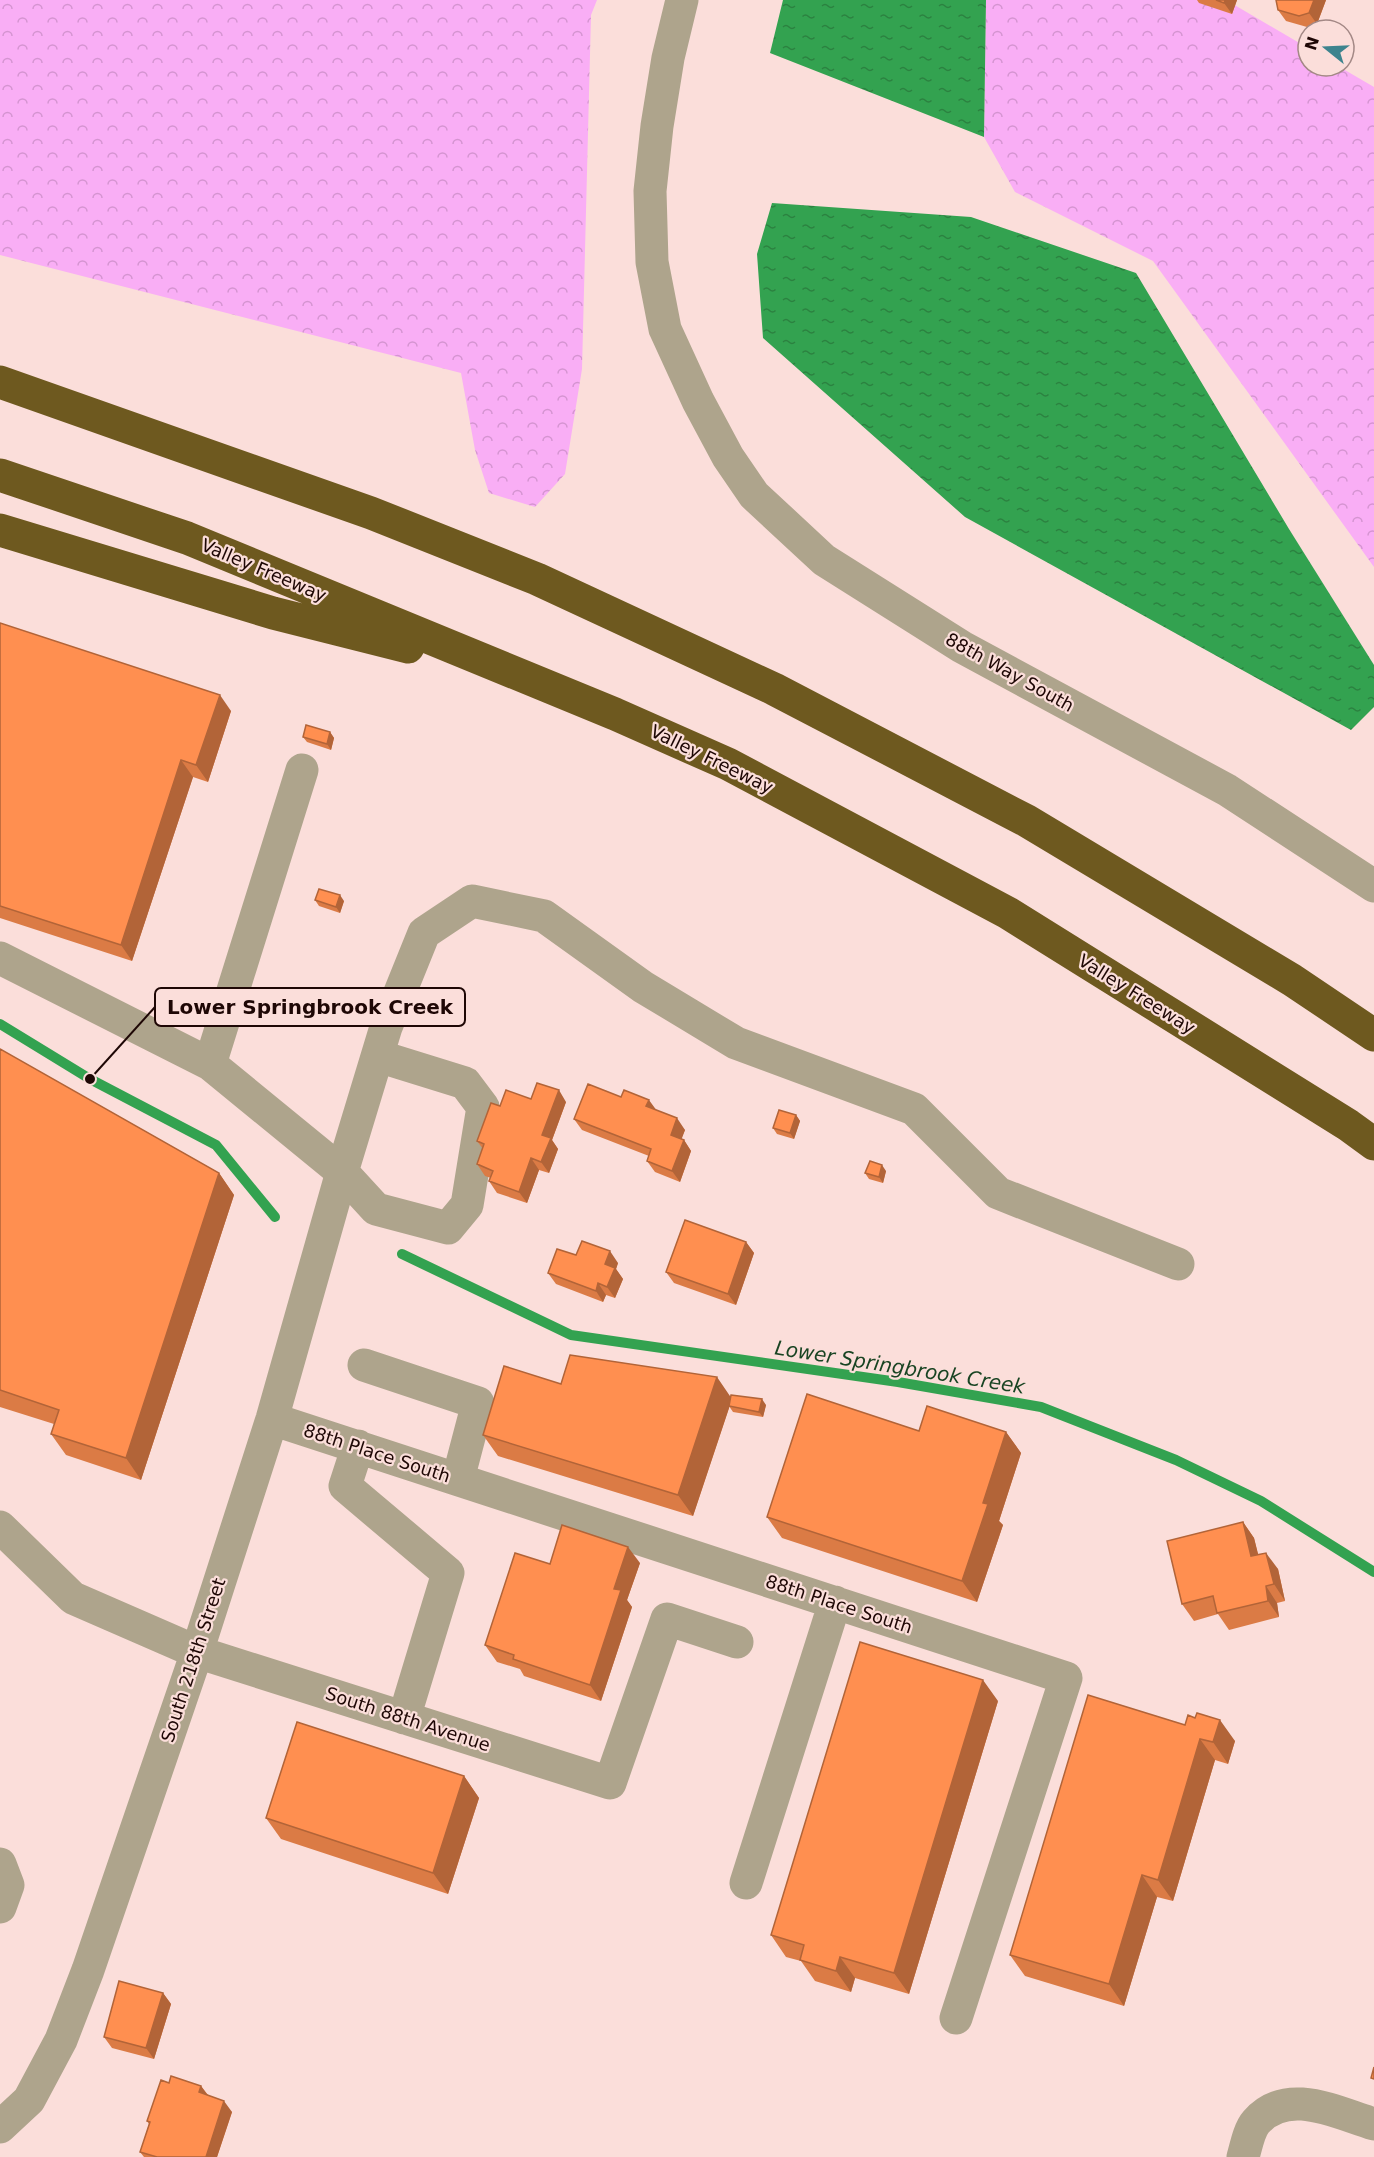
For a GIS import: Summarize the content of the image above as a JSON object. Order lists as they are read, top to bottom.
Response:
{
  "streets": {
    "highway": ["Valley Freeway"],
    "street": [
      "88th Way South",
      "88th Place South",
      "South 218th Street",
      "South 88th Avenue"
    ]
  },
  "crossings": [
    ["88th Place South", "South 218th Street"],
    ["South 218th Street", "South 88th Avenue"]
  ],
  "water": ["Lower Springbrook Creek"],
  "places": ["Lower Springbrook Creek"],
  "north": "left"
}
